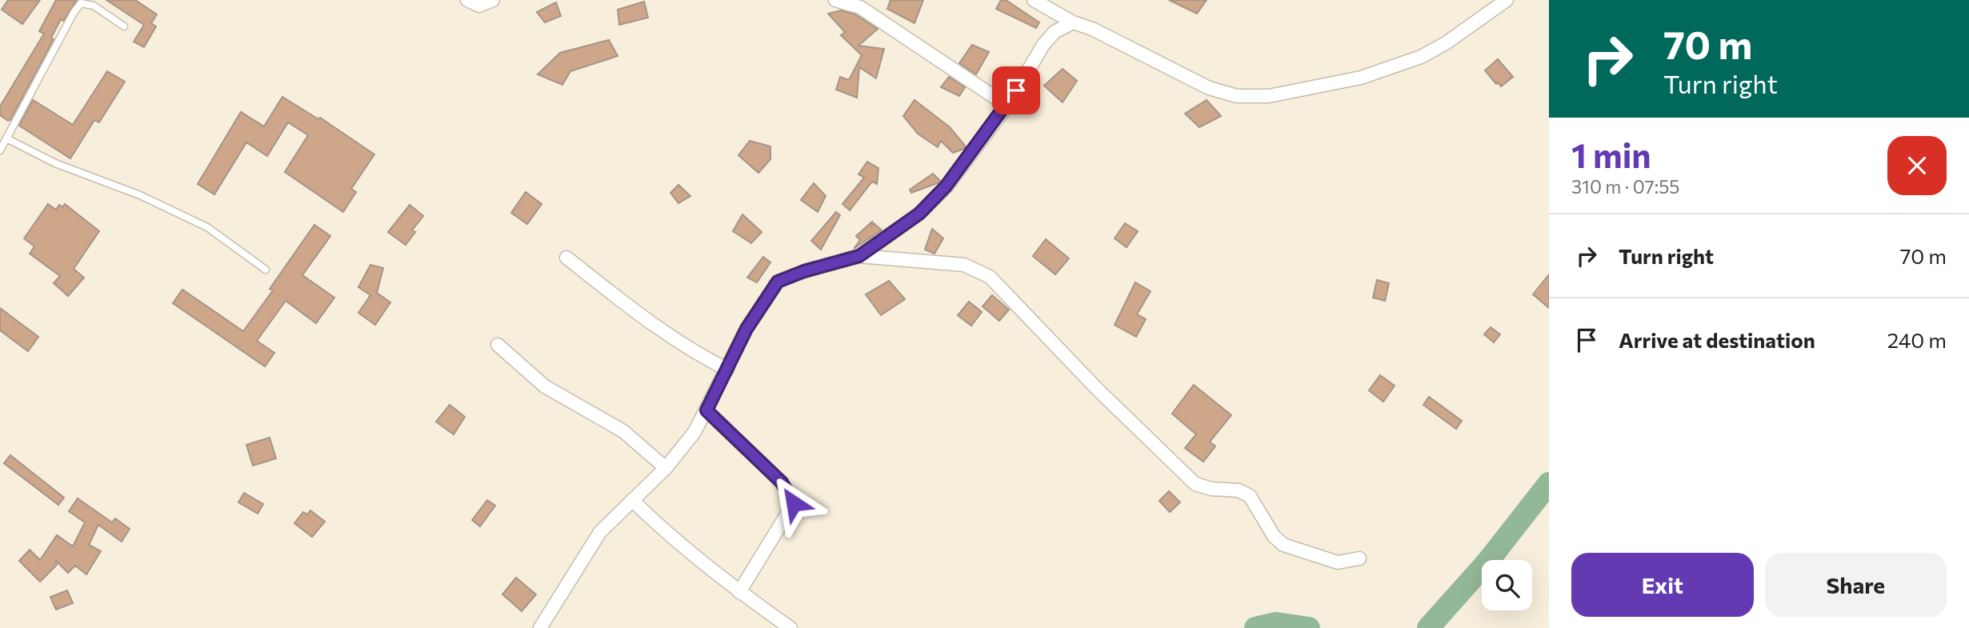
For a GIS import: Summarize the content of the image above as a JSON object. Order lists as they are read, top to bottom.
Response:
{
  "page": {
    "turn": ["70 m", "Turn right"],
    "heading": ["1 min", "310 m · 07:55"],
    "list": [
      {
        "name": "Turn right",
        "value": "70 m"
      },
      {
        "name": "Arrive at destination",
        "value": "240 m"
      }
    ],
    "buttons": ["Exit", "Share"]
  }
}
